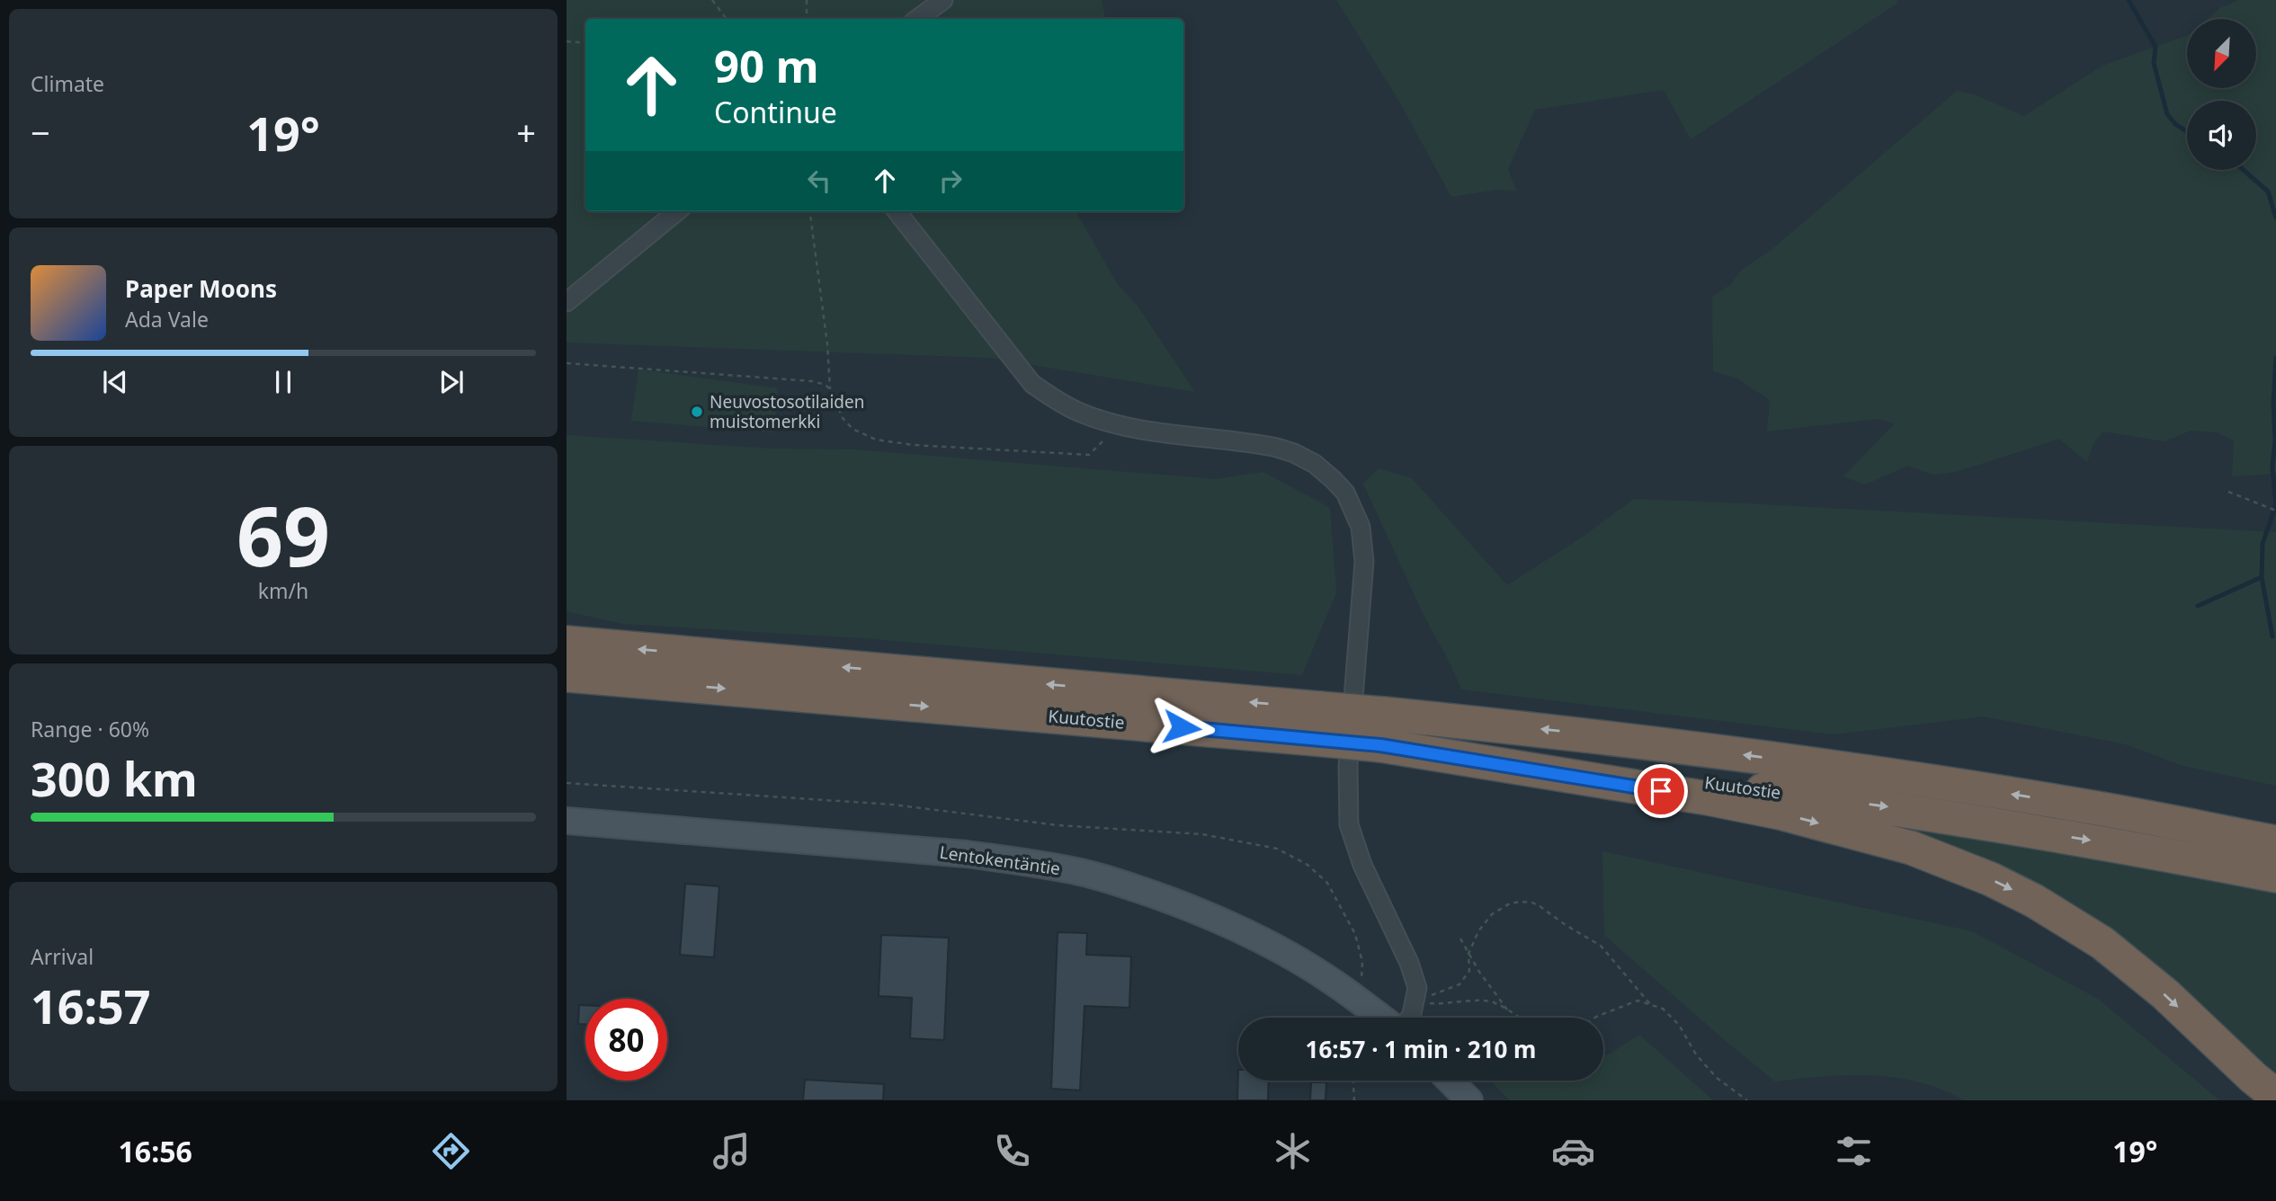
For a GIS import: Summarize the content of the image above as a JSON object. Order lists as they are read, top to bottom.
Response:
{
  "streets": {
    "highway": ["Kuutostie"],
    "street": ["Lentokentäntie"]
  },
  "places": ["Neuvostosotilaiden muistomerkki"],
  "north": "bottom left",
  "page": {
    "tile": [
      "Climate",
      ["69", "km/h"],
      ["Range · 60%", "300 km"],
      ["Arrival", "16:57"]
    ],
    "turn": ["90 m", "Continue"],
    "heat": ["−", "19°", "+"],
    "song": ["Paper Moons", "Ada Vale"],
    "limit": "80",
    "trip": "16:57 · 1 min · 210 m",
    "tabs": ["16:56", "19°"]
  }
}
